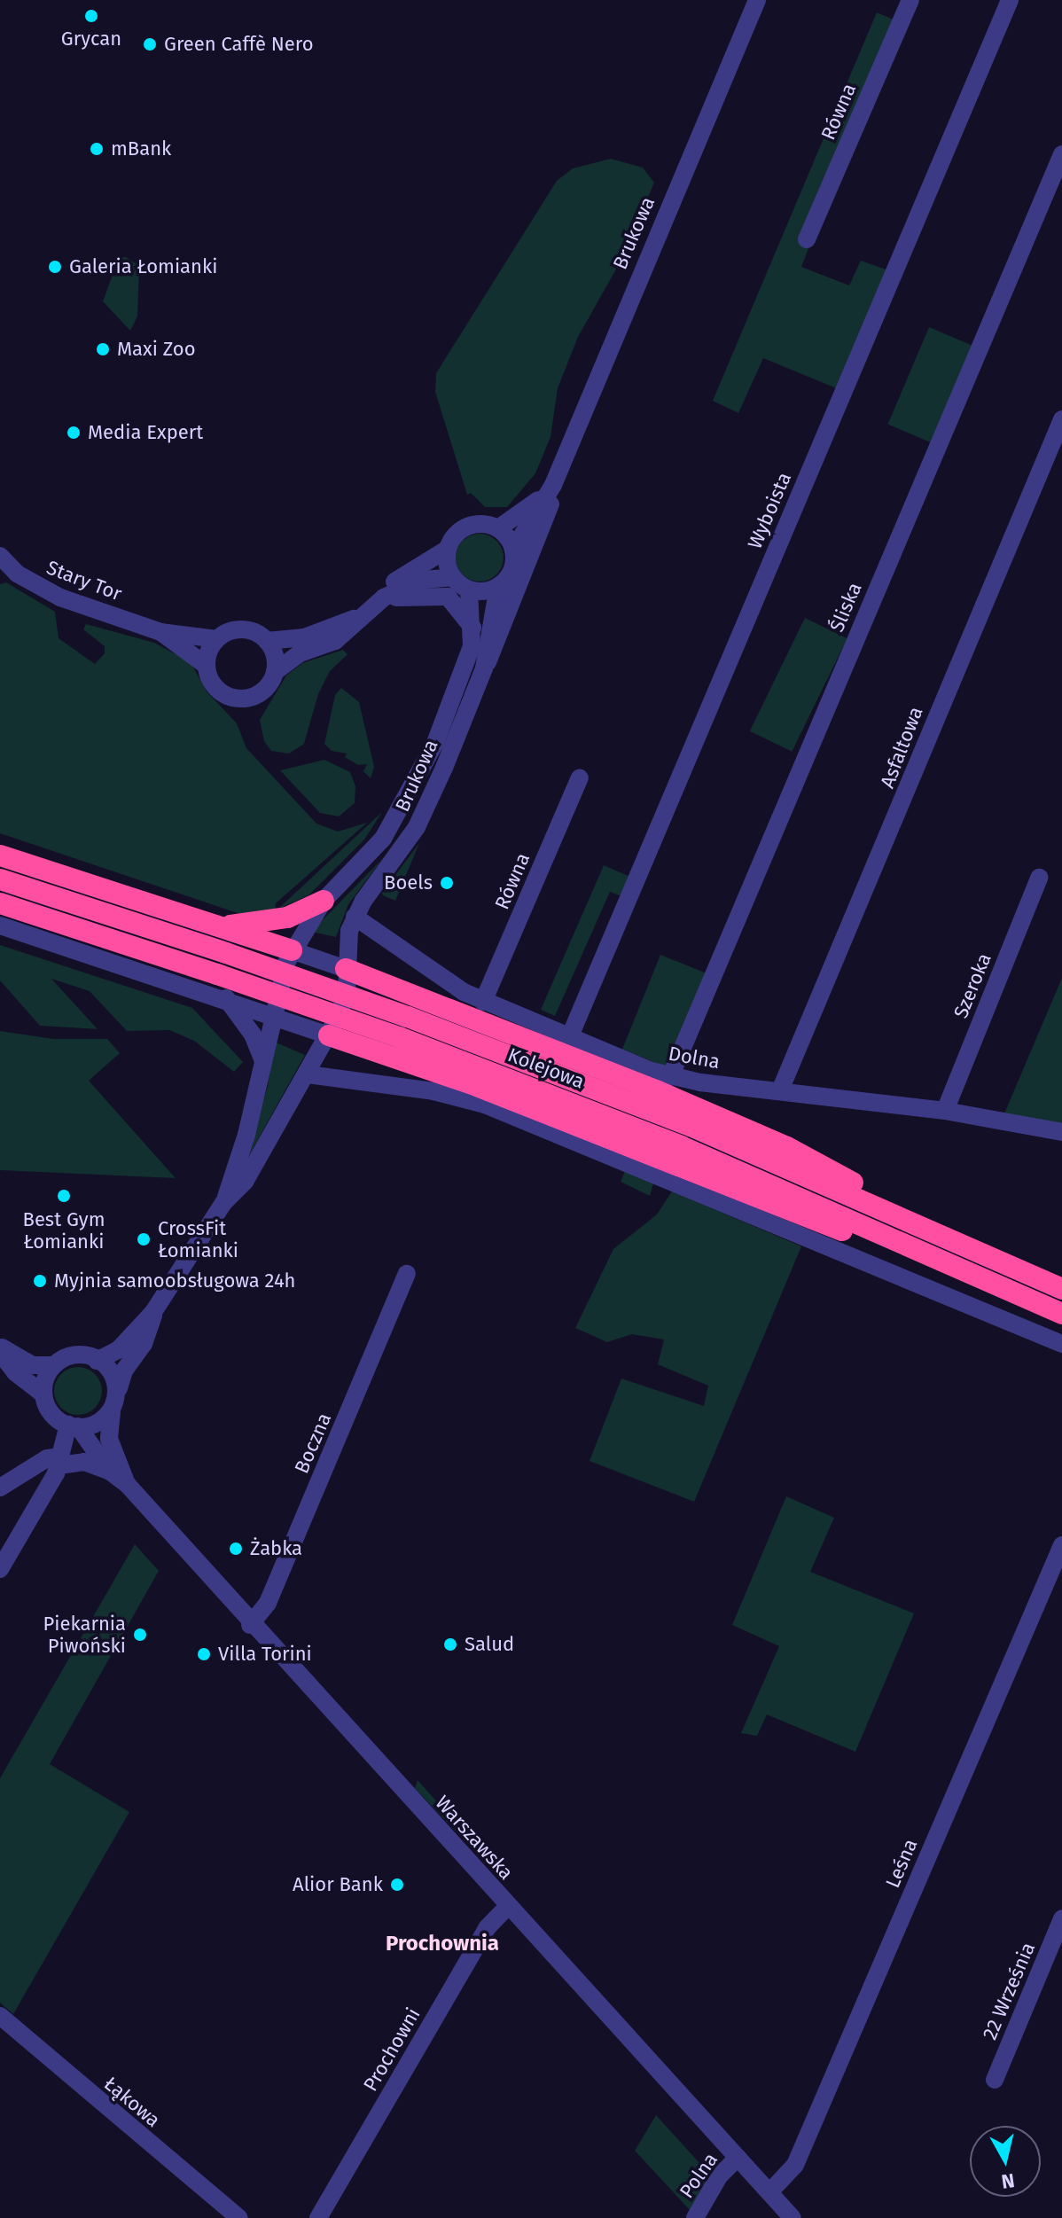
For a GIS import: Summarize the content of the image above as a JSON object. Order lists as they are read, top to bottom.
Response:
{
  "streets": {
    "highway": ["Kolejowa"],
    "street": [
      "Równa",
      "Brukowa",
      "Wyboista",
      "Stary Tor",
      "Śliska",
      "Asfaltowa",
      "Szeroka",
      "Dolna",
      "Boczna",
      "Warszawska",
      "Leśna",
      "22 Września",
      "Prochowni",
      "Łąkowa",
      "Polna"
    ]
  },
  "crossings": [
    ["Równa", "Dolna"],
    ["Brukowa", "Dolna"],
    ["Wyboista", "Dolna"],
    ["Śliska", "Dolna"],
    ["Asfaltowa", "Dolna"],
    ["Szeroka", "Dolna"],
    ["Boczna", "Warszawska"],
    ["Warszawska", "Leśna"],
    ["Warszawska", "Prochowni"],
    ["Warszawska", "Polna"]
  ],
  "districts": ["Prochownia"],
  "places": [
    "Grycan",
    "Green Caffè Nero",
    "mBank",
    "Galeria Łomianki",
    "Maxi Zoo",
    "Media Expert",
    "Boels",
    "Best Gym Łomianki",
    "CrossFit Łomianki",
    "Myjnia samoobsługowa 24h",
    "Żabka",
    "Piekarnia Piwoński",
    "Salud",
    "Villa Torini",
    "Alior Bank"
  ],
  "north": "bottom"
}
